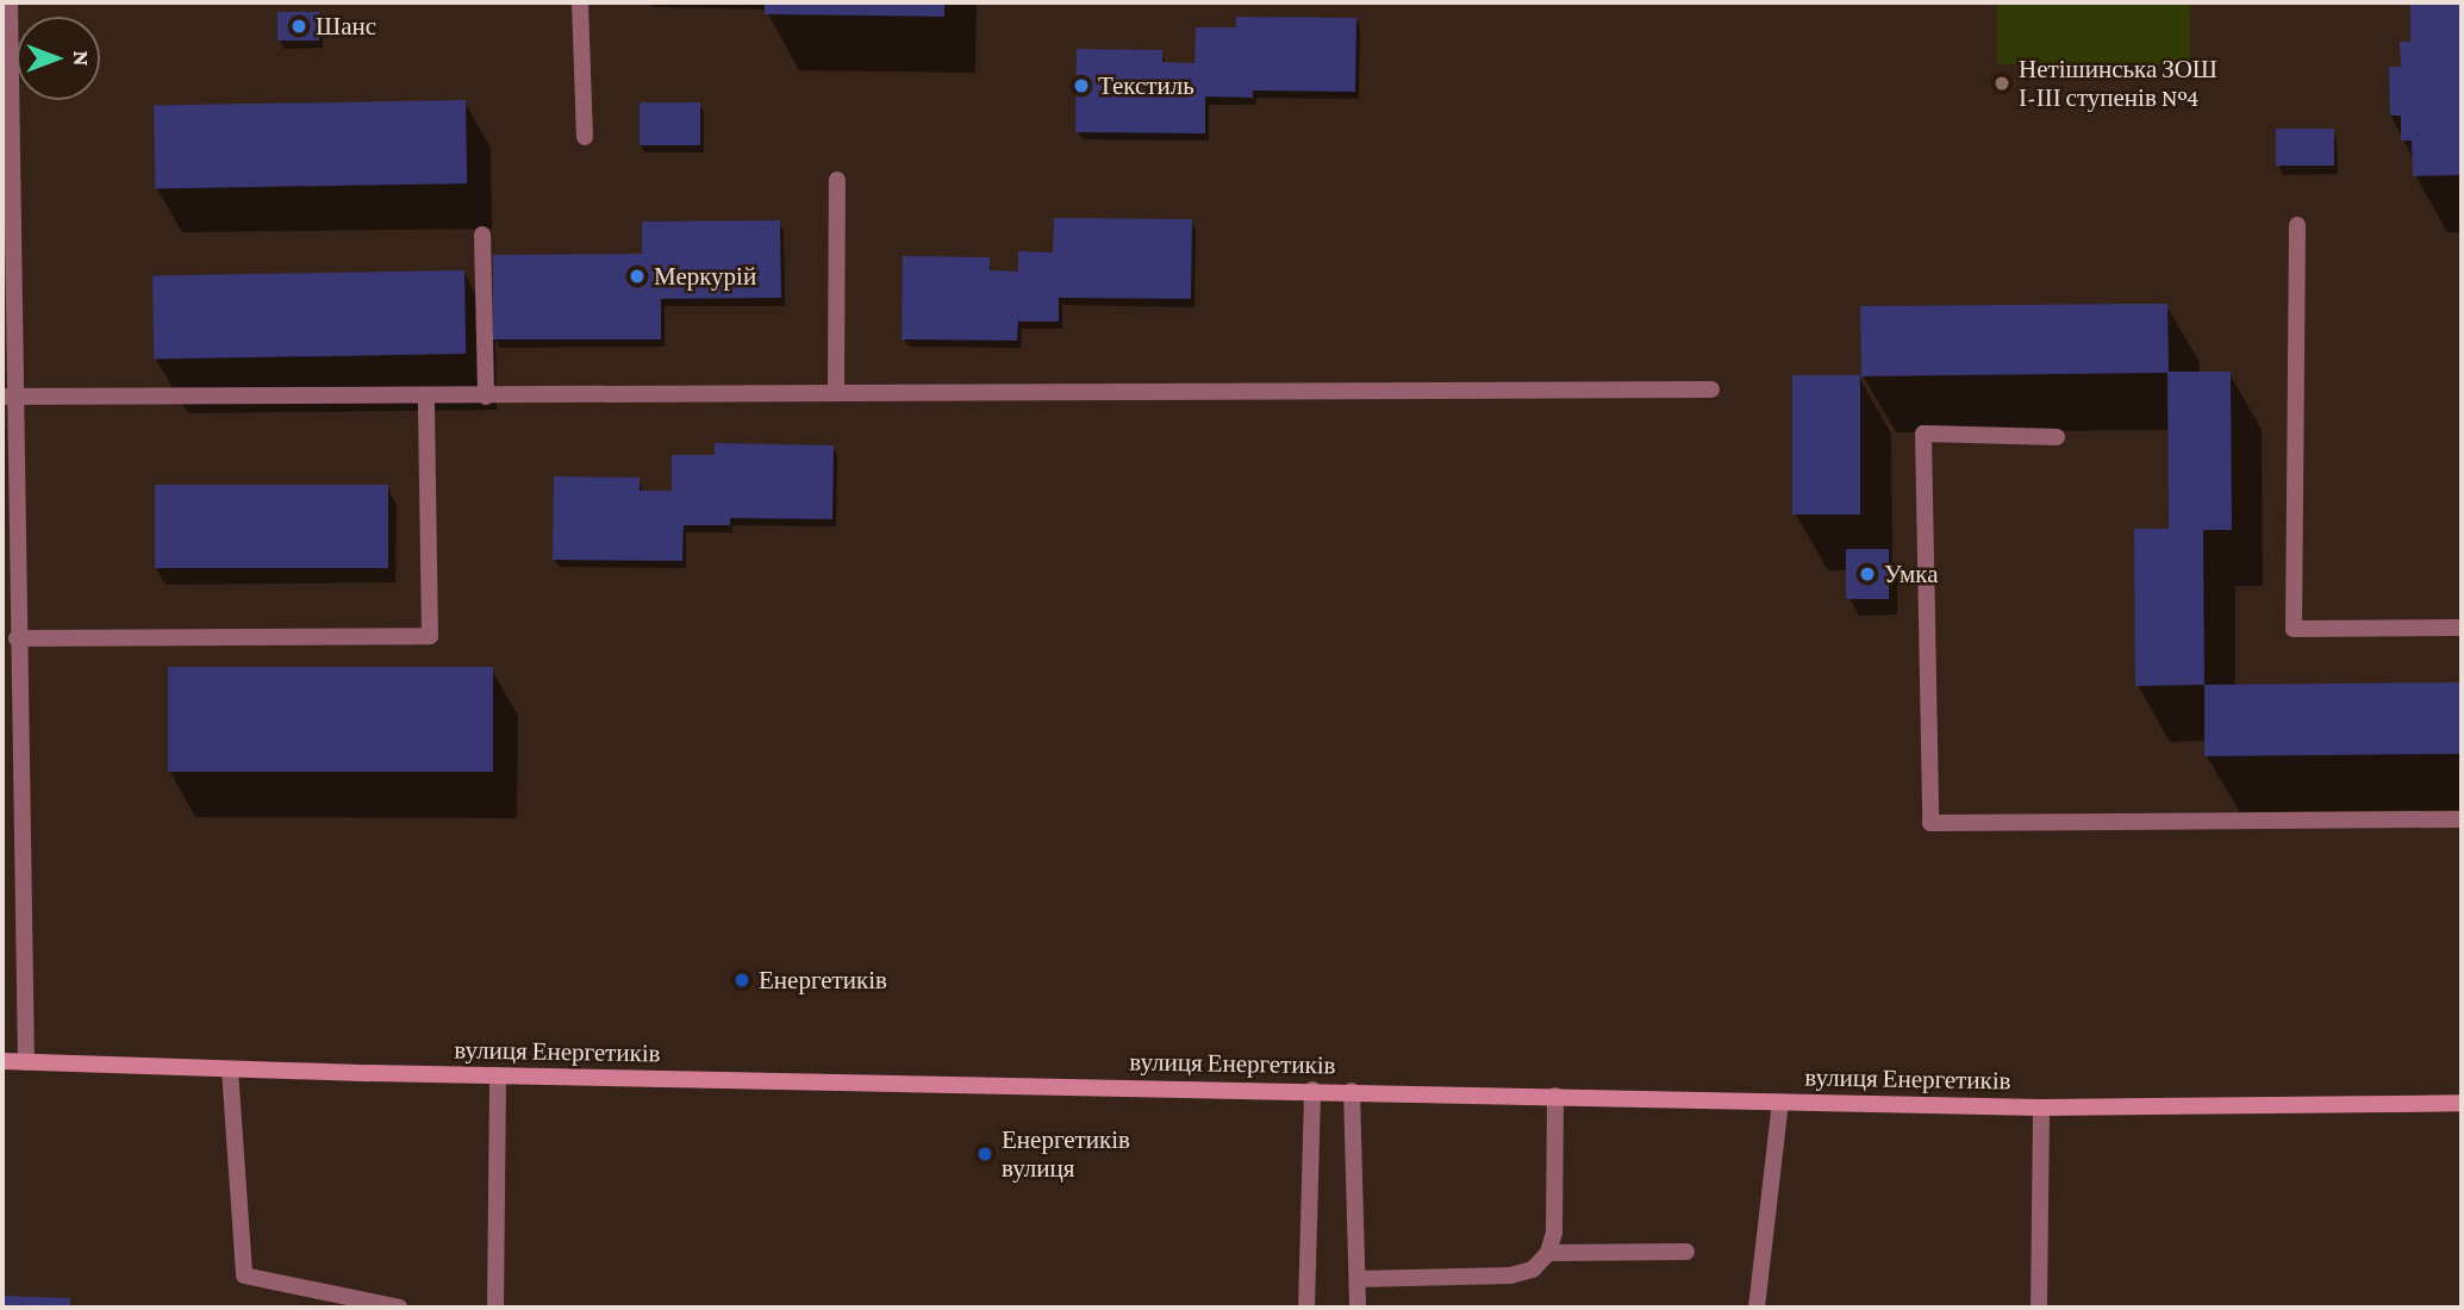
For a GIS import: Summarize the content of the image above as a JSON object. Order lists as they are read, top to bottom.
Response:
{
  "streets": {
    "main road": ["вулиця Енергетиків"]
  },
  "places": [
    "Шанс",
    "Нетішинська ЗОШ І-ІІІ ступенів №4",
    "Текстиль",
    "Меркурій",
    "Умка",
    "Енергетиків",
    "Енергетиків вулиця"
  ],
  "north": "right"
}
